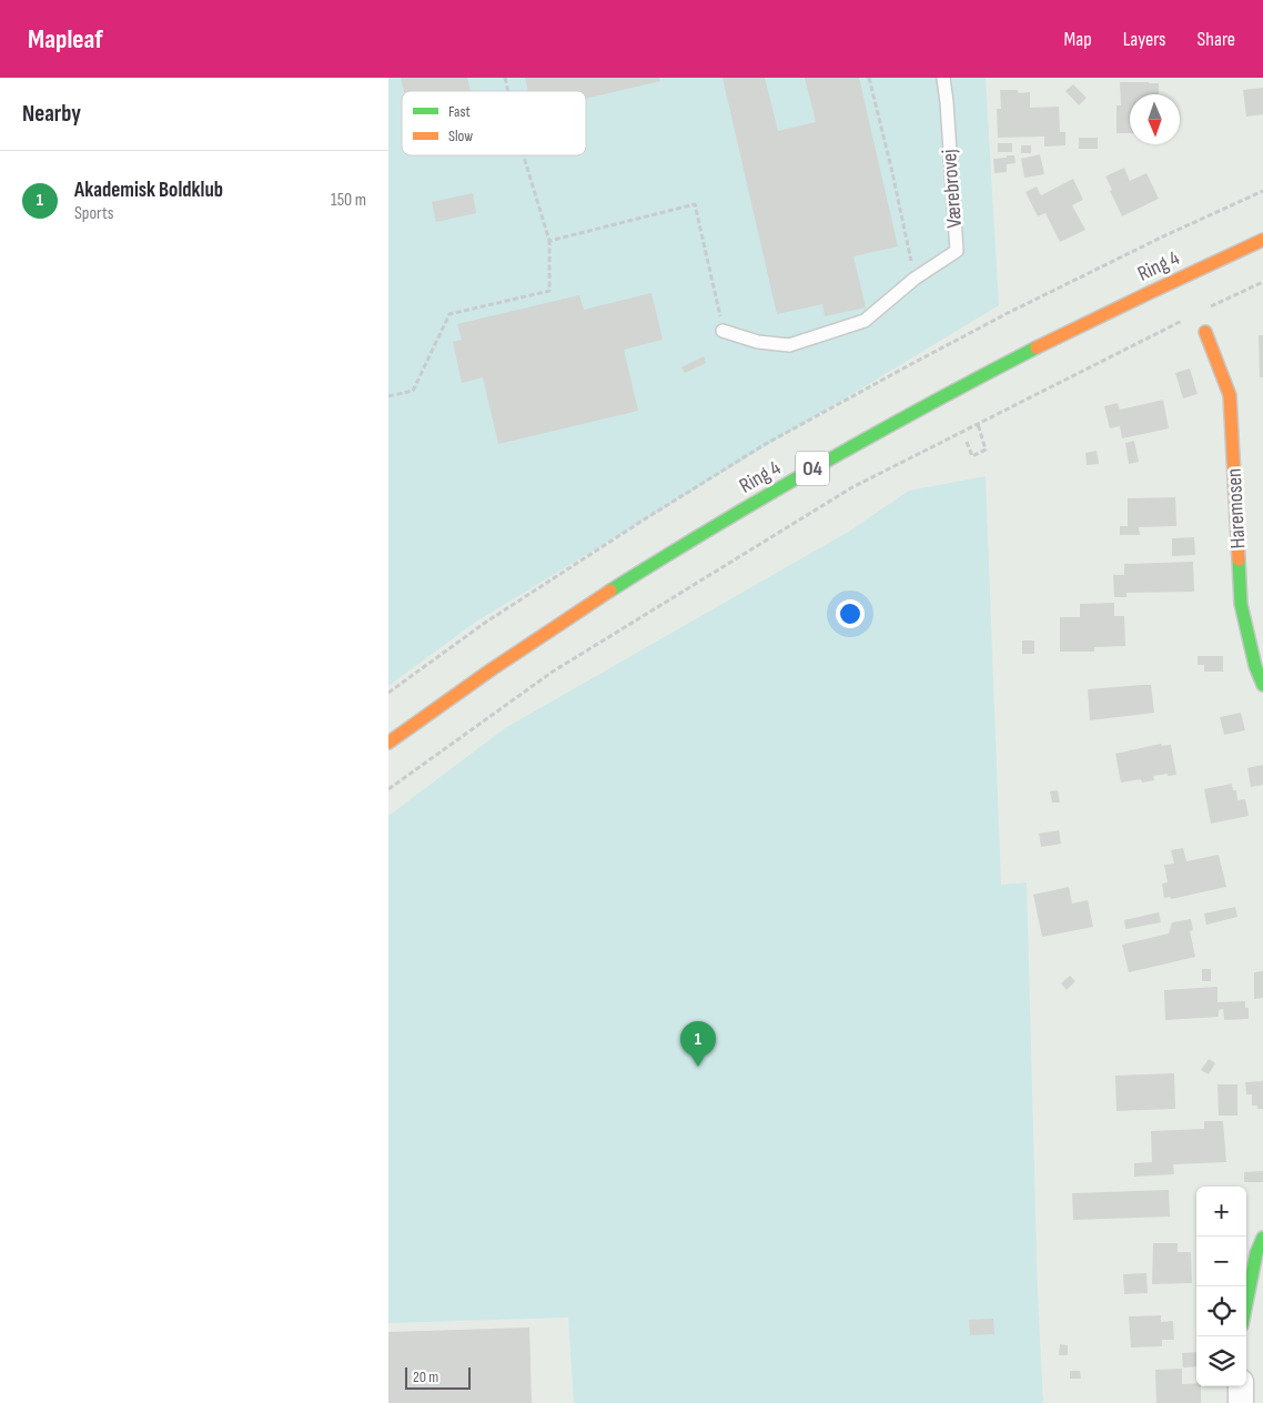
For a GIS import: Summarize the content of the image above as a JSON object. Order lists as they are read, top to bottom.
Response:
{
  "streets": {
    "main road": ["Ring 4", "O4", "Haremosen"],
    "lane": ["Værebrovej"]
  },
  "legend": ["Fast", "Slow"],
  "scale_bar": "20 m",
  "north": "bottom",
  "page": {
    "header": "Mapleaf",
    "nav": ["Map", "Layers", "Share"],
    "heading": "Nearby",
    "list": [
      {
        "mark": "1",
        "name": "Akademisk Boldklub",
        "note": "Sports",
        "value": "150 m"
      }
    ],
    "pins": "1",
    "map_buttons": ["+", "−"],
    "scale": "20 m"
  }
}
